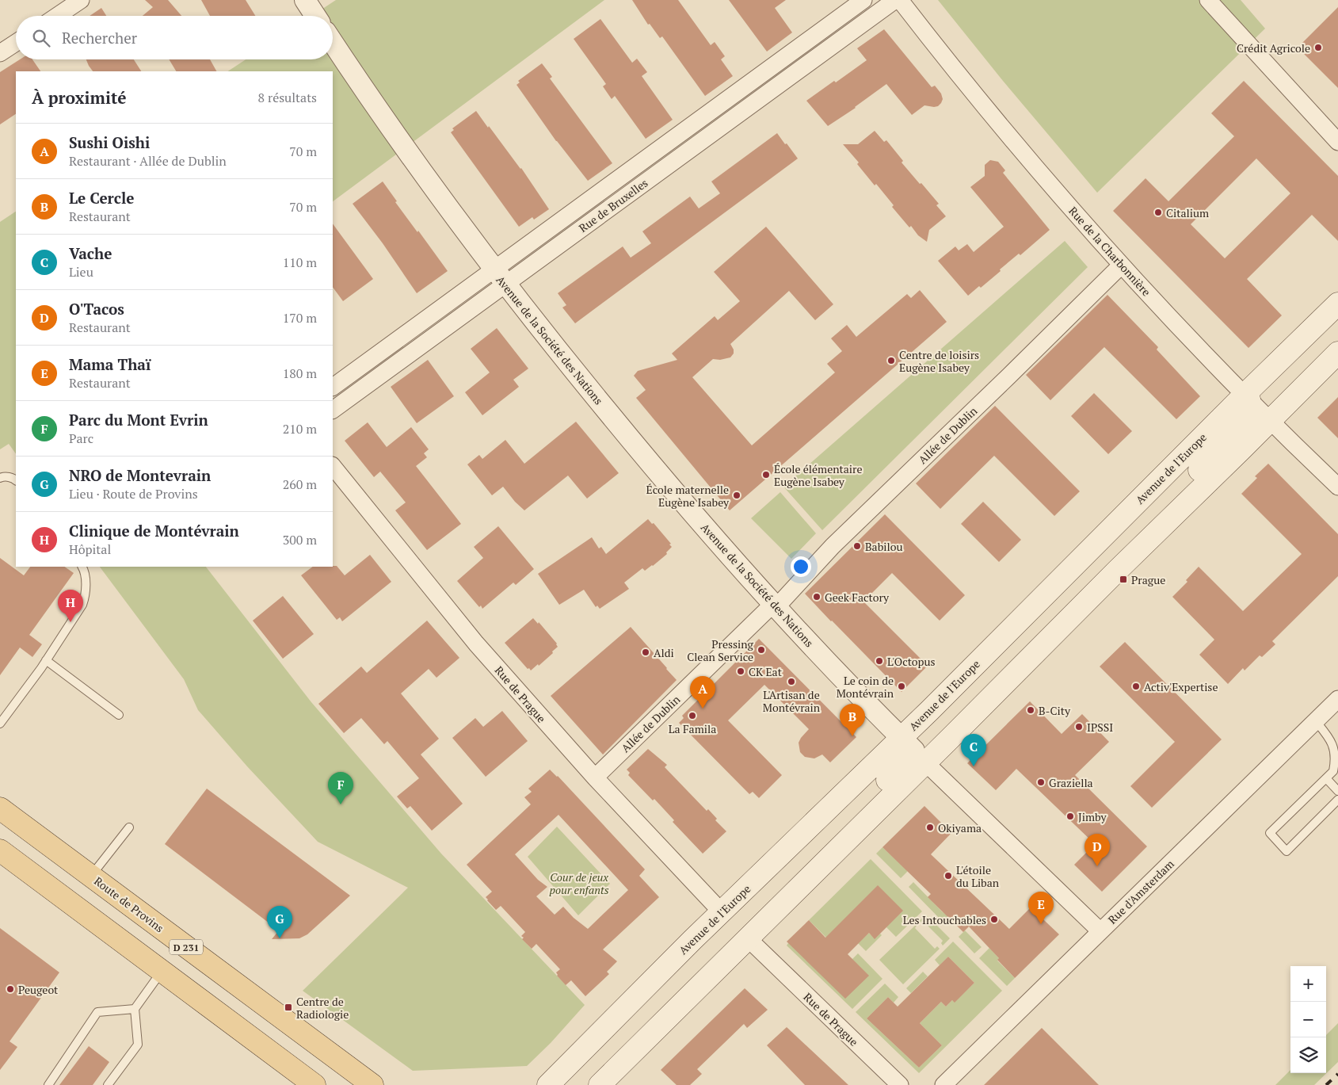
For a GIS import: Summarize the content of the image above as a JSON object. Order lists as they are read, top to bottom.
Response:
{
  "streets": {
    "main road": ["Avenue de l'Europe", "Route de Provins", "D 231"],
    "street": [
      "Rue de Bruxelles",
      "Rue de la Charbonnière",
      "Avenue de la Société des Nations",
      "Allée de Dublin",
      "Rue de Prague",
      "Rue d'Amsterdam"
    ]
  },
  "crossings": [
    ["Rue de Bruxelles", "Avenue de la Société des Nations"],
    ["Rue de la Charbonnière", "Allée de Dublin"],
    ["Rue de la Charbonnière", "Avenue de l'Europe"],
    ["Avenue de la Société des Nations", "Allée de Dublin"],
    ["Avenue de la Société des Nations", "Avenue de l'Europe"],
    ["Avenue de la Société des Nations", "Rue d'Amsterdam"],
    ["Allée de Dublin", "Rue de Prague"],
    ["Avenue de l'Europe", "Rue de Prague"]
  ],
  "parks": ["Cour de jeux pour enfants"],
  "places": {
    "other": [
      "Crédit Agricole",
      "Citalium",
      "Centre de loisirs Eugène Isabey",
      "École élémentaire Eugène Isabey",
      "École maternelle Eugène Isabey",
      "Babilou",
      "Geek Factory",
      "Pressing Clean Service",
      "Aldi",
      "L'Octopus",
      "CK Eat",
      "L'Artisan de Montévrain",
      "Le coin de Montévrain",
      "Activ'Expertise",
      "B-City",
      "La Famila",
      "IPSSI",
      "Graziella",
      "Jimby",
      "Okiyama",
      "L'étoile du Liban",
      "Les Intouchables",
      "Peugeot"
    ],
    "transit": ["Prague", "Centre de Radiologie"]
  },
  "page": {
    "search": "Rechercher",
    "heading": ["À proximité", "8 résultats"],
    "list": [
      {
        "mark": "A",
        "name": "Sushi Oishi",
        "note": "Restaurant · Allée de Dublin",
        "value": "70 m"
      },
      {
        "mark": "B",
        "name": "Le Cercle",
        "note": "Restaurant",
        "value": "70 m"
      },
      {
        "mark": "C",
        "name": "Vache",
        "note": "Lieu",
        "value": "110 m"
      },
      {
        "mark": "D",
        "name": "O'Tacos",
        "note": "Restaurant",
        "value": "170 m"
      },
      {
        "mark": "E",
        "name": "Mama Thaï",
        "note": "Restaurant",
        "value": "180 m"
      },
      {
        "mark": "F",
        "name": "Parc du Mont Evrin",
        "note": "Parc",
        "value": "210 m"
      },
      {
        "mark": "G",
        "name": "NRO de Montevrain",
        "note": "Lieu · Route de Provins",
        "value": "260 m"
      },
      {
        "mark": "H",
        "name": "Clinique de Montévrain",
        "note": "Hôpital",
        "value": "300 m"
      }
    ],
    "pins": [
      "H",
      "A",
      "B",
      "C",
      "F",
      "D",
      "E",
      "G"
    ],
    "map_buttons": ["+", "−"]
  }
}
